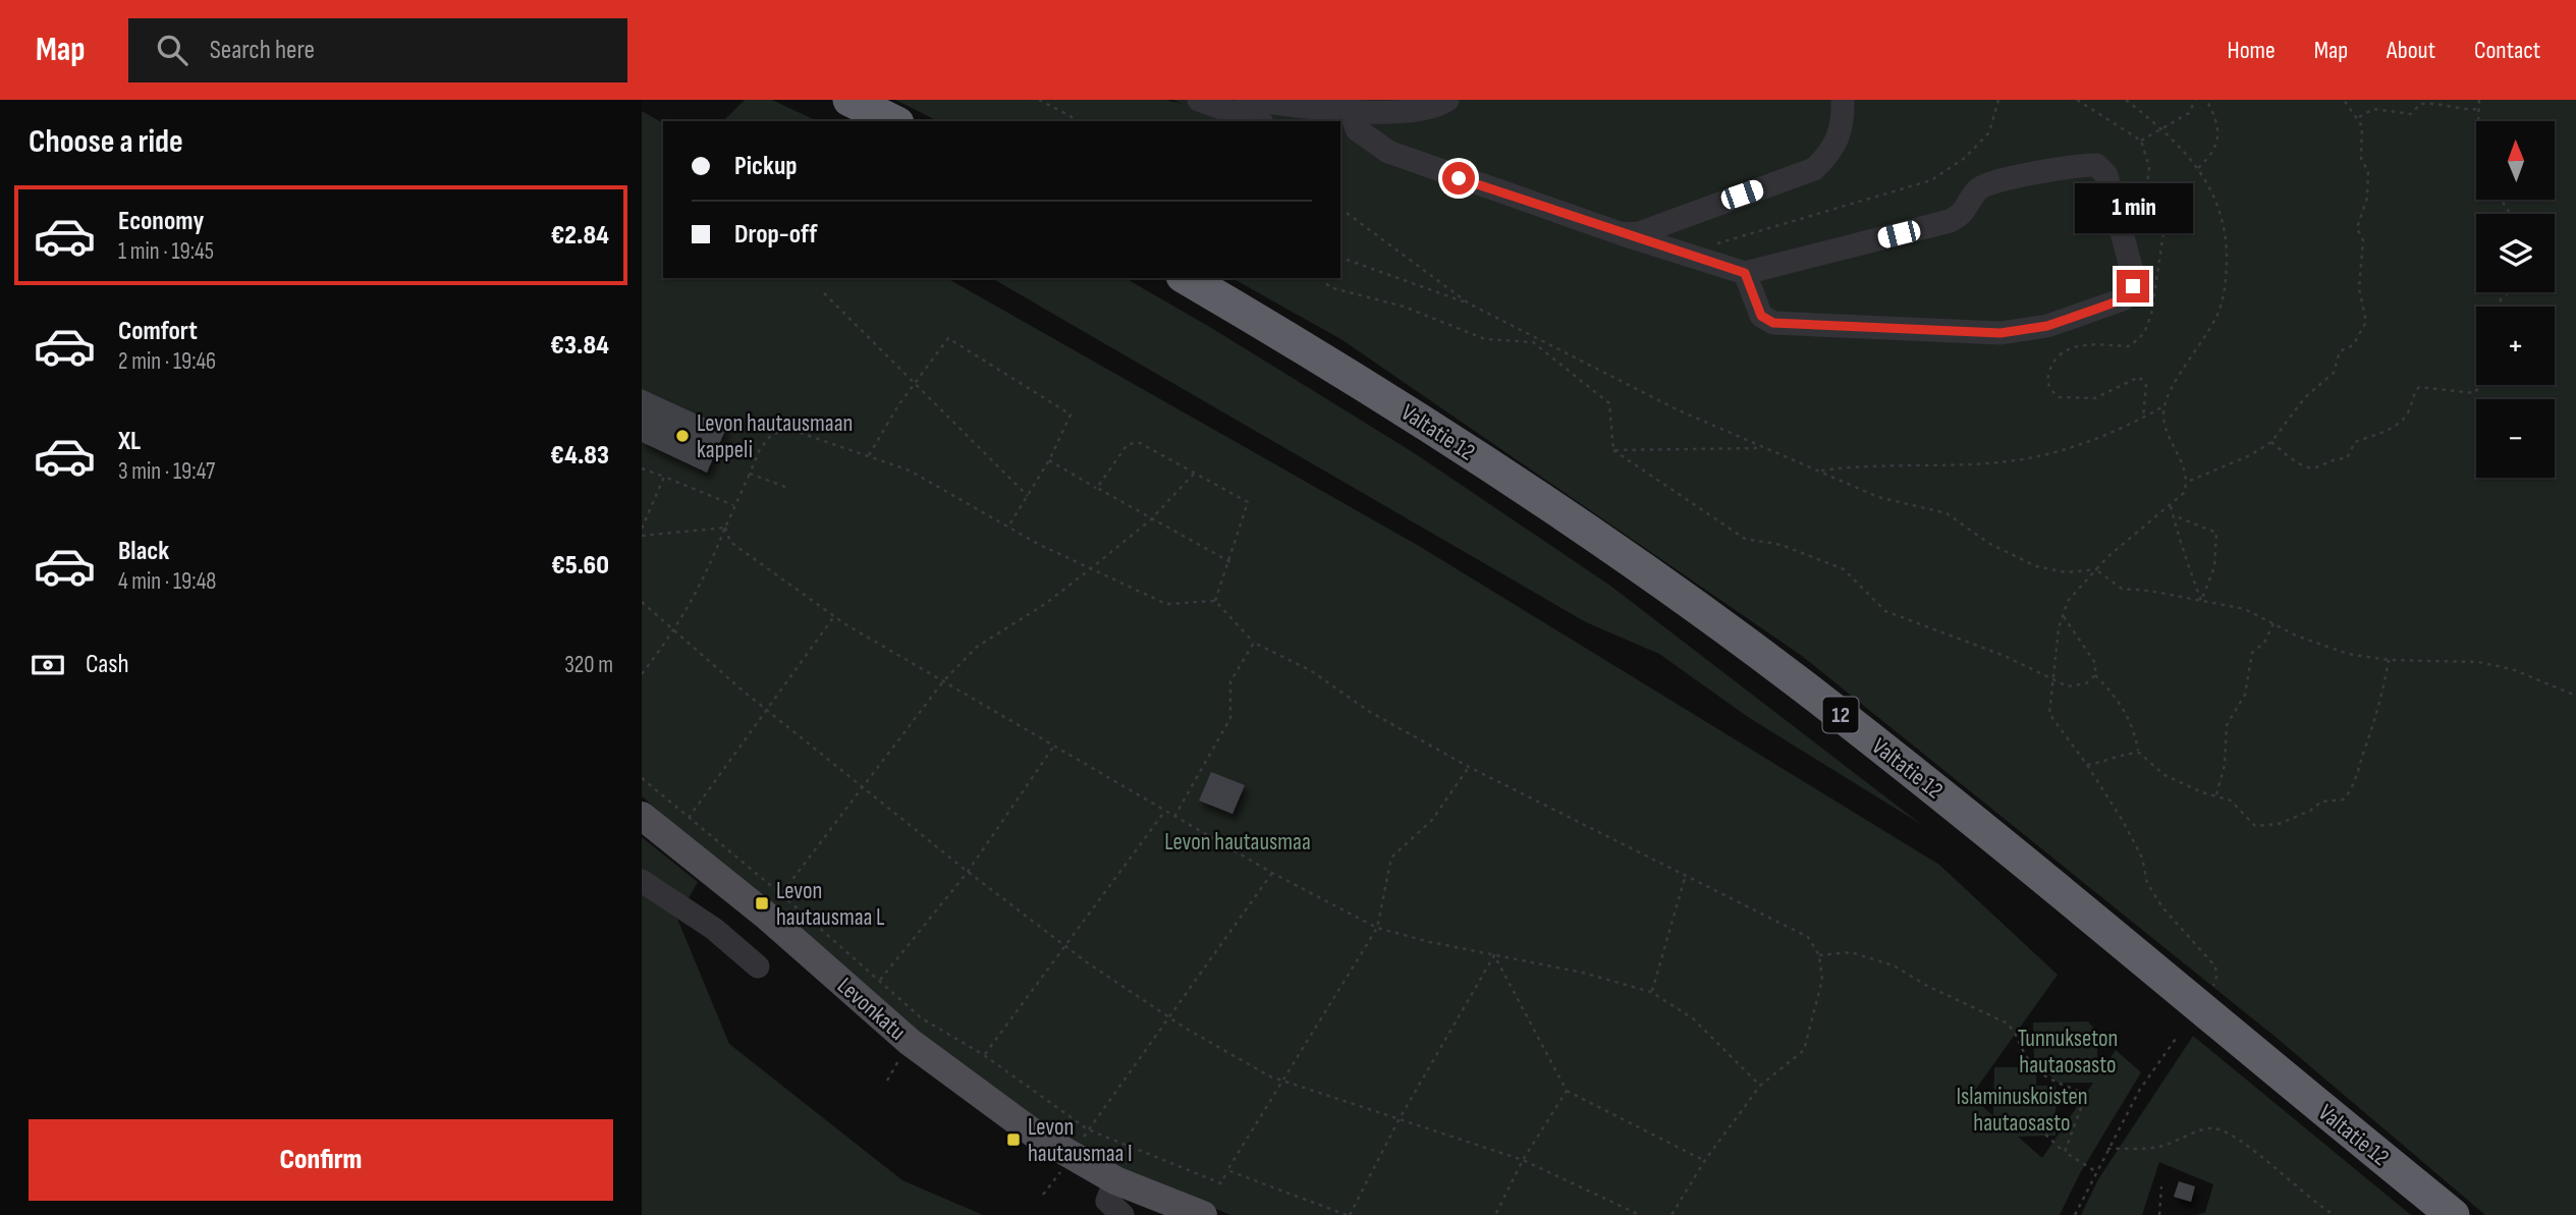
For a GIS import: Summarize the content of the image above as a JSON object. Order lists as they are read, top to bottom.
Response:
{
  "streets": {
    "highway": ["Valtatie 12", "12"],
    "main road": ["Levonkatu"]
  },
  "parks": ["Levon hautausmaa", "Tunnukseton hautaosasto", "Islaminuskoisten hautaosasto"],
  "places": {
    "other": ["Levon hautausmaan kappeli"],
    "transit": ["Levon hautausmaa L", "Levon hautausmaa I"]
  },
  "north": "top",
  "page": {
    "header": "Map",
    "search": "Search here",
    "nav": [
      "Home",
      "Map",
      "About",
      "Contact"
    ],
    "heading": "Choose a ride",
    "map_buttons": ["+", "−"],
    "banner": ["Pickup", "Drop-off"],
    "bubble": "1 min",
    "list": [
      {
        "name": "Economy",
        "note": "1 min · 19:45",
        "value": "€2.84"
      },
      {
        "name": "Comfort",
        "note": "2 min · 19:46",
        "value": "€3.84"
      },
      {
        "name": "XL",
        "note": "3 min · 19:47",
        "value": "€4.83"
      },
      {
        "name": "Black",
        "note": "4 min · 19:48",
        "value": "€5.60"
      }
    ],
    "pay": ["Cash", "320 m"],
    "buttons": "Confirm"
  }
}
